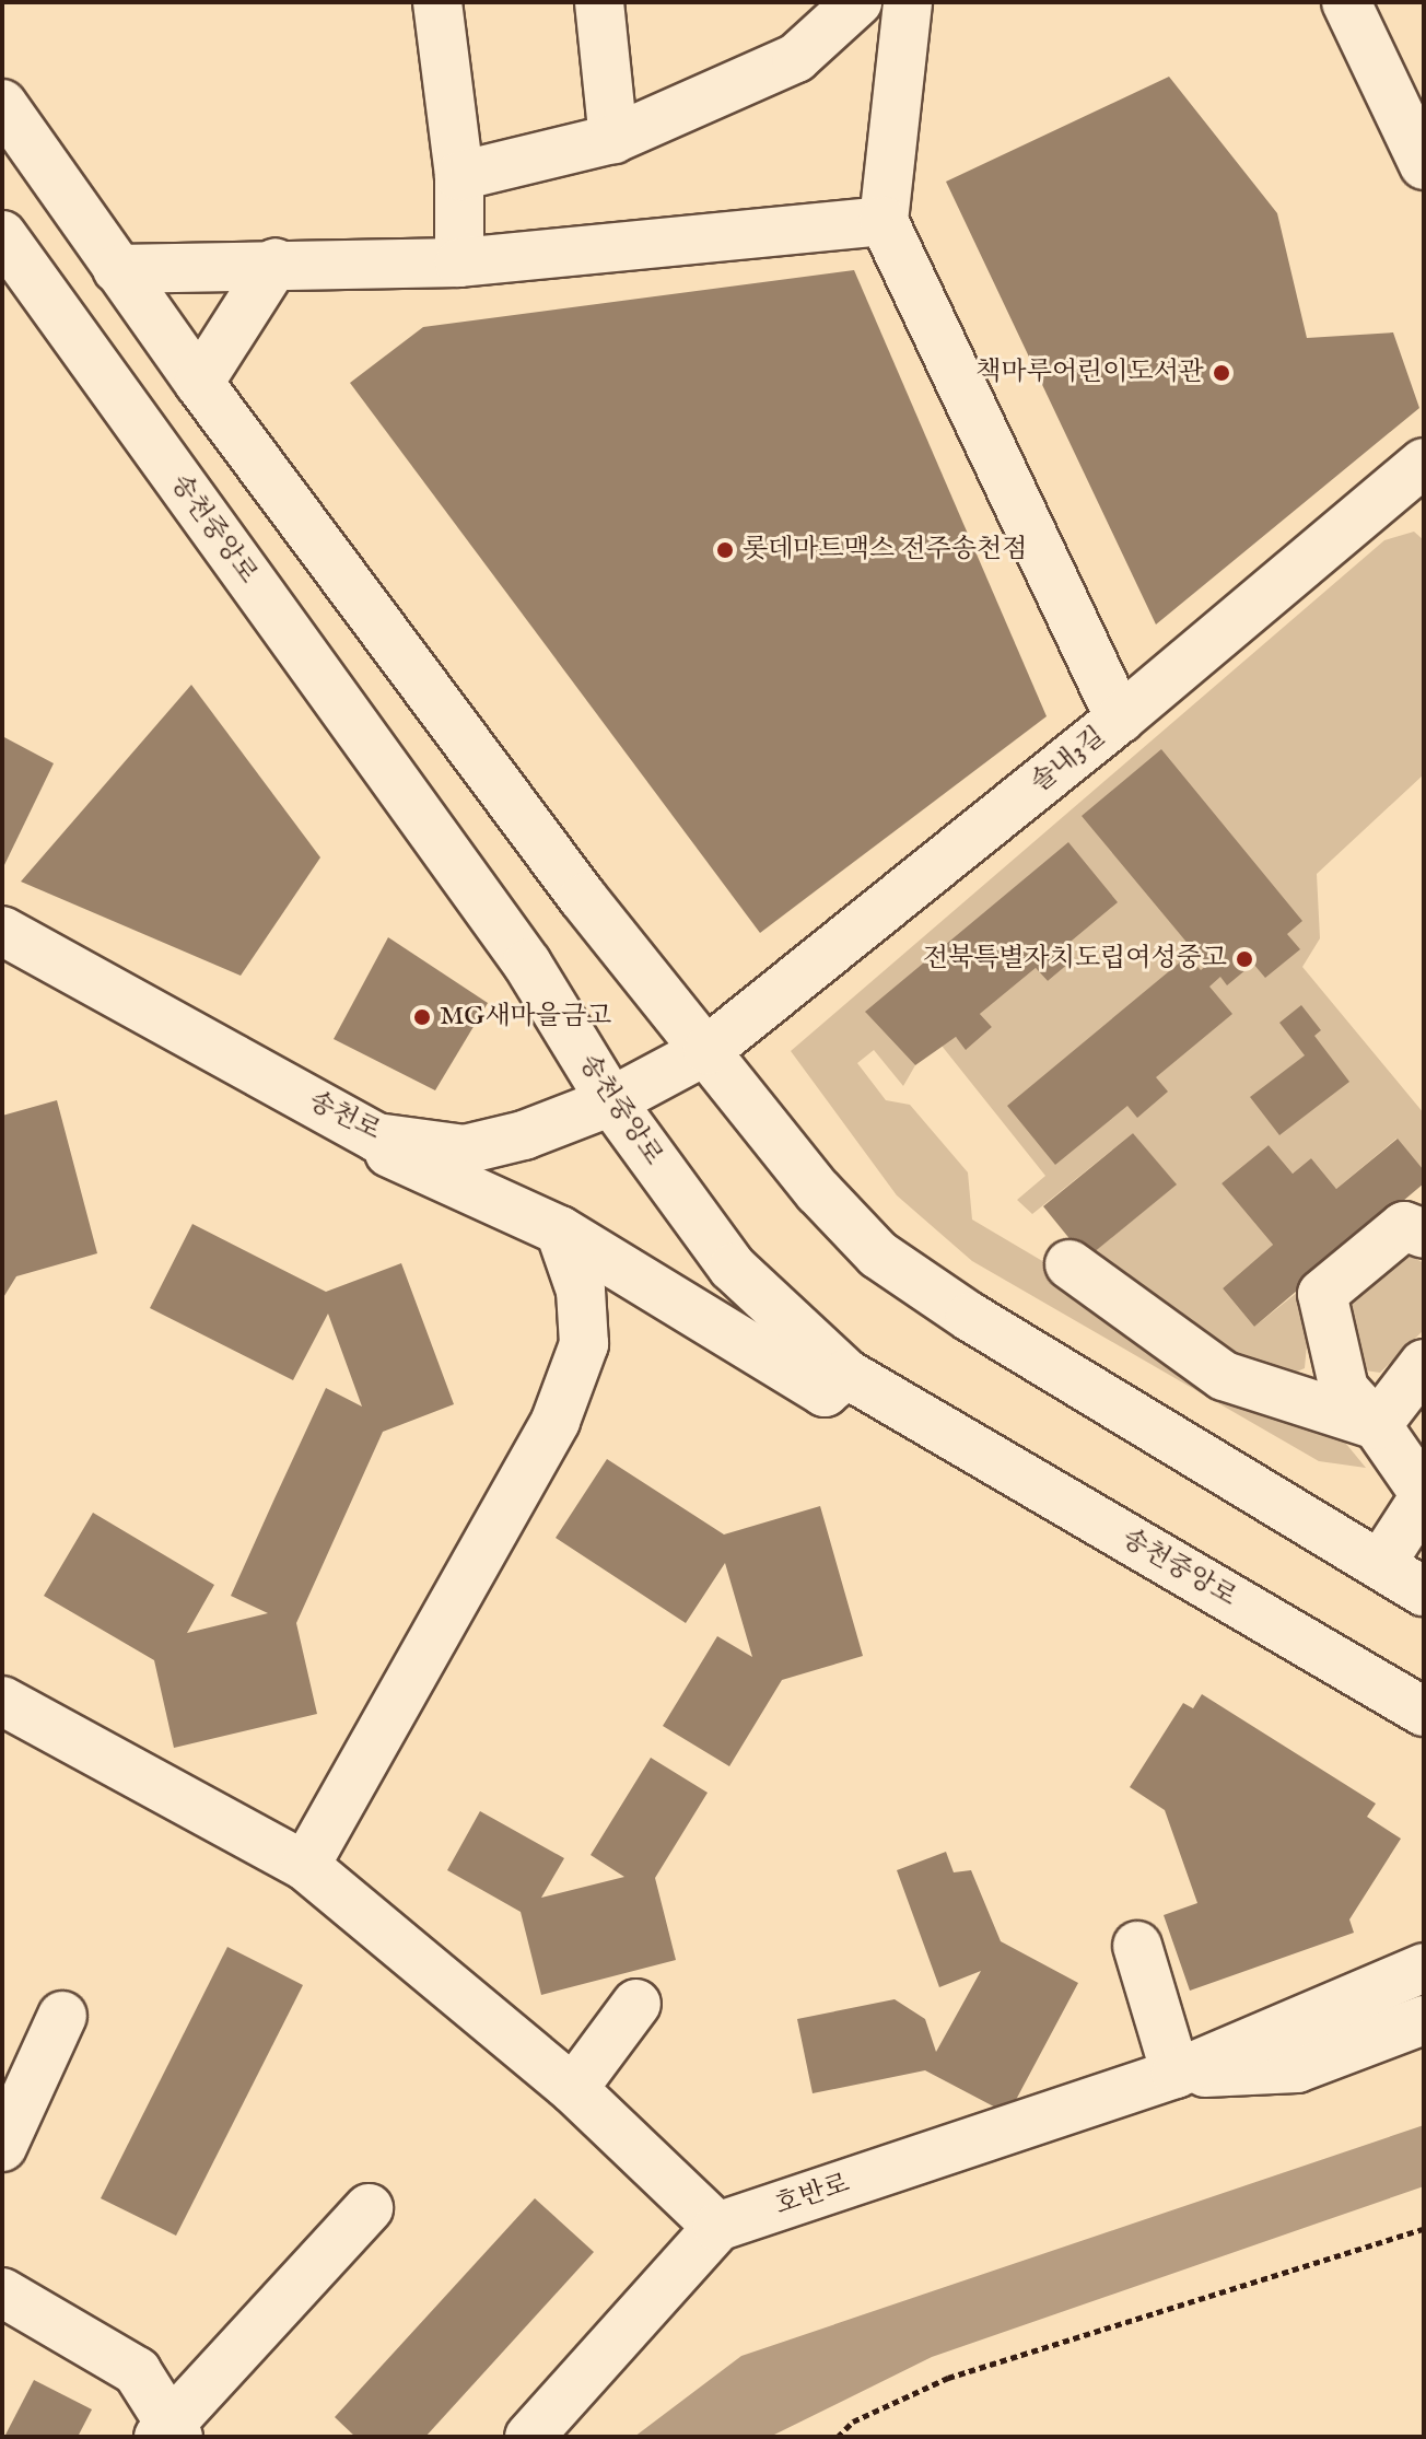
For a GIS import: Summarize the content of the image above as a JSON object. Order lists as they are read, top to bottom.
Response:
{
  "streets": {
    "street": [
      "송천중앙로",
      "솔내3길",
      "송천로",
      "호반로"
    ]
  },
  "crossings": [
    ["송천중앙로", "송천로"],
    ["솔내3길", "송천로"]
  ],
  "places": [
    "책마루어린이도서관",
    "롯데마트맥스 전주송천점",
    "전북특별자치도립여성중고",
    "MG새마을금고"
  ]
}
